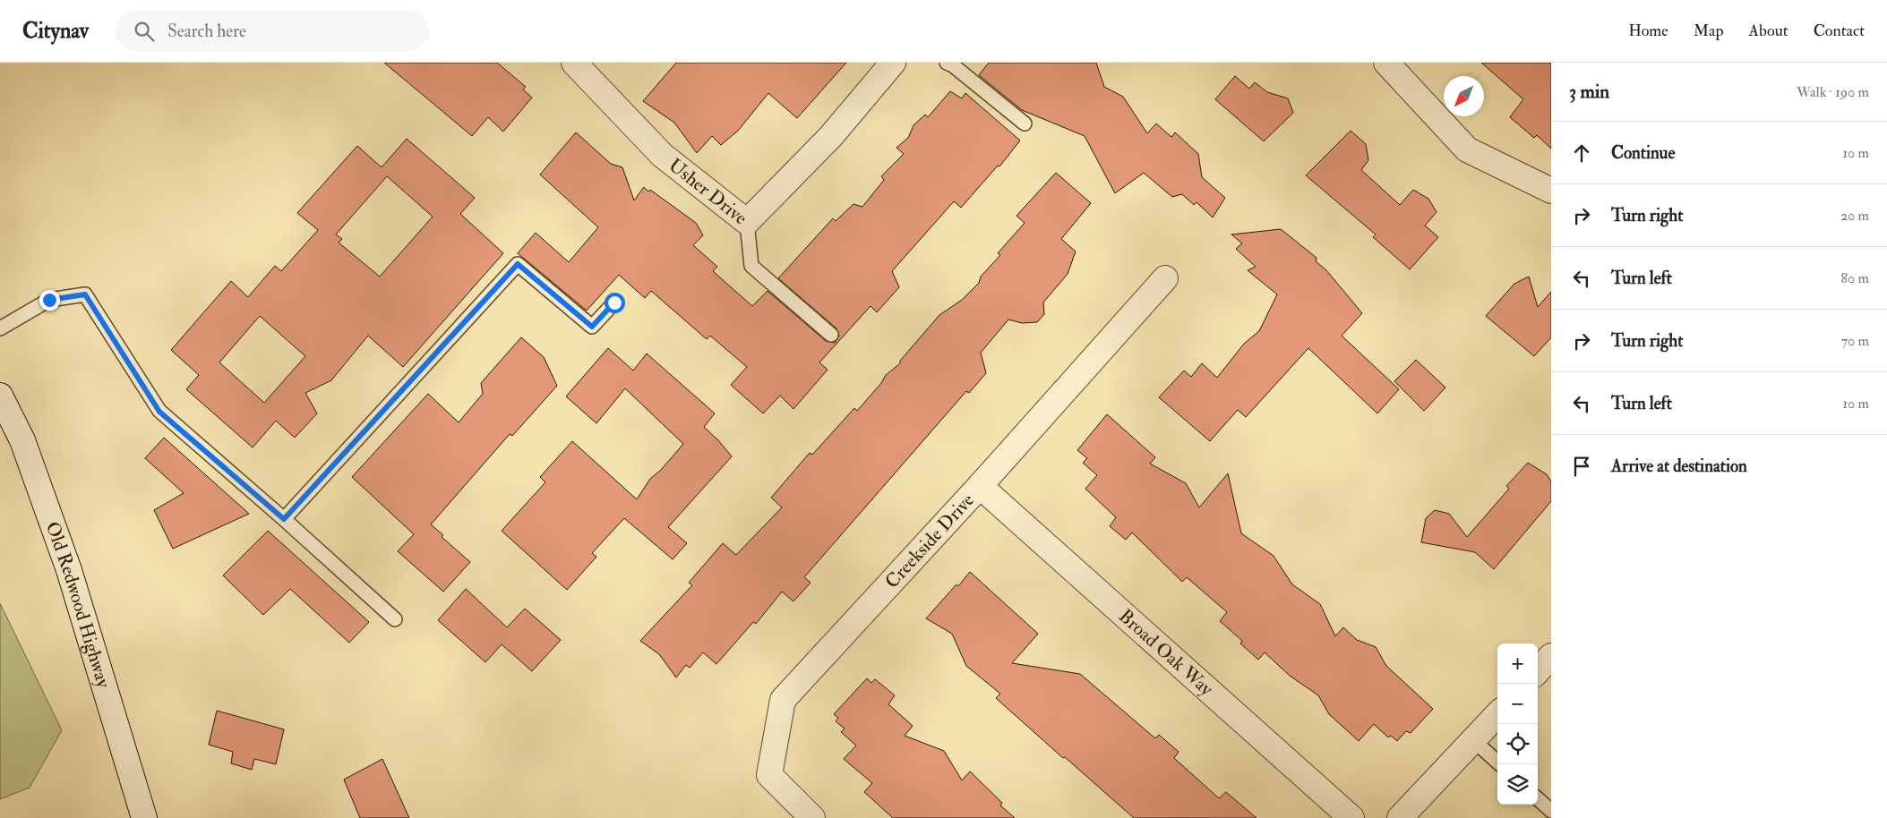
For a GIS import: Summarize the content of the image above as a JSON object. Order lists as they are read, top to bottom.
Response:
{
  "streets": {
    "street": [
      "Usher Drive",
      "Creekside Drive",
      "Old Redwood Highway",
      "Broad Oak Way"
    ]
  },
  "crossings": [
    ["Creekside Drive", "Broad Oak Way"]
  ],
  "north": "bottom left",
  "page": {
    "header": "Citynav",
    "search": "Search here",
    "nav": [
      "Home",
      "Map",
      "About",
      "Contact"
    ],
    "heading": ["3 min", "Walk · 190 m"],
    "list": [
      ["Continue", "10 m"],
      ["Turn right", "20 m"],
      ["Turn left", "80 m"],
      ["Turn right", "70 m"],
      ["Turn left", "10 m"],
      "Arrive at destination"
    ],
    "map_buttons": ["+", "−"]
  }
}
